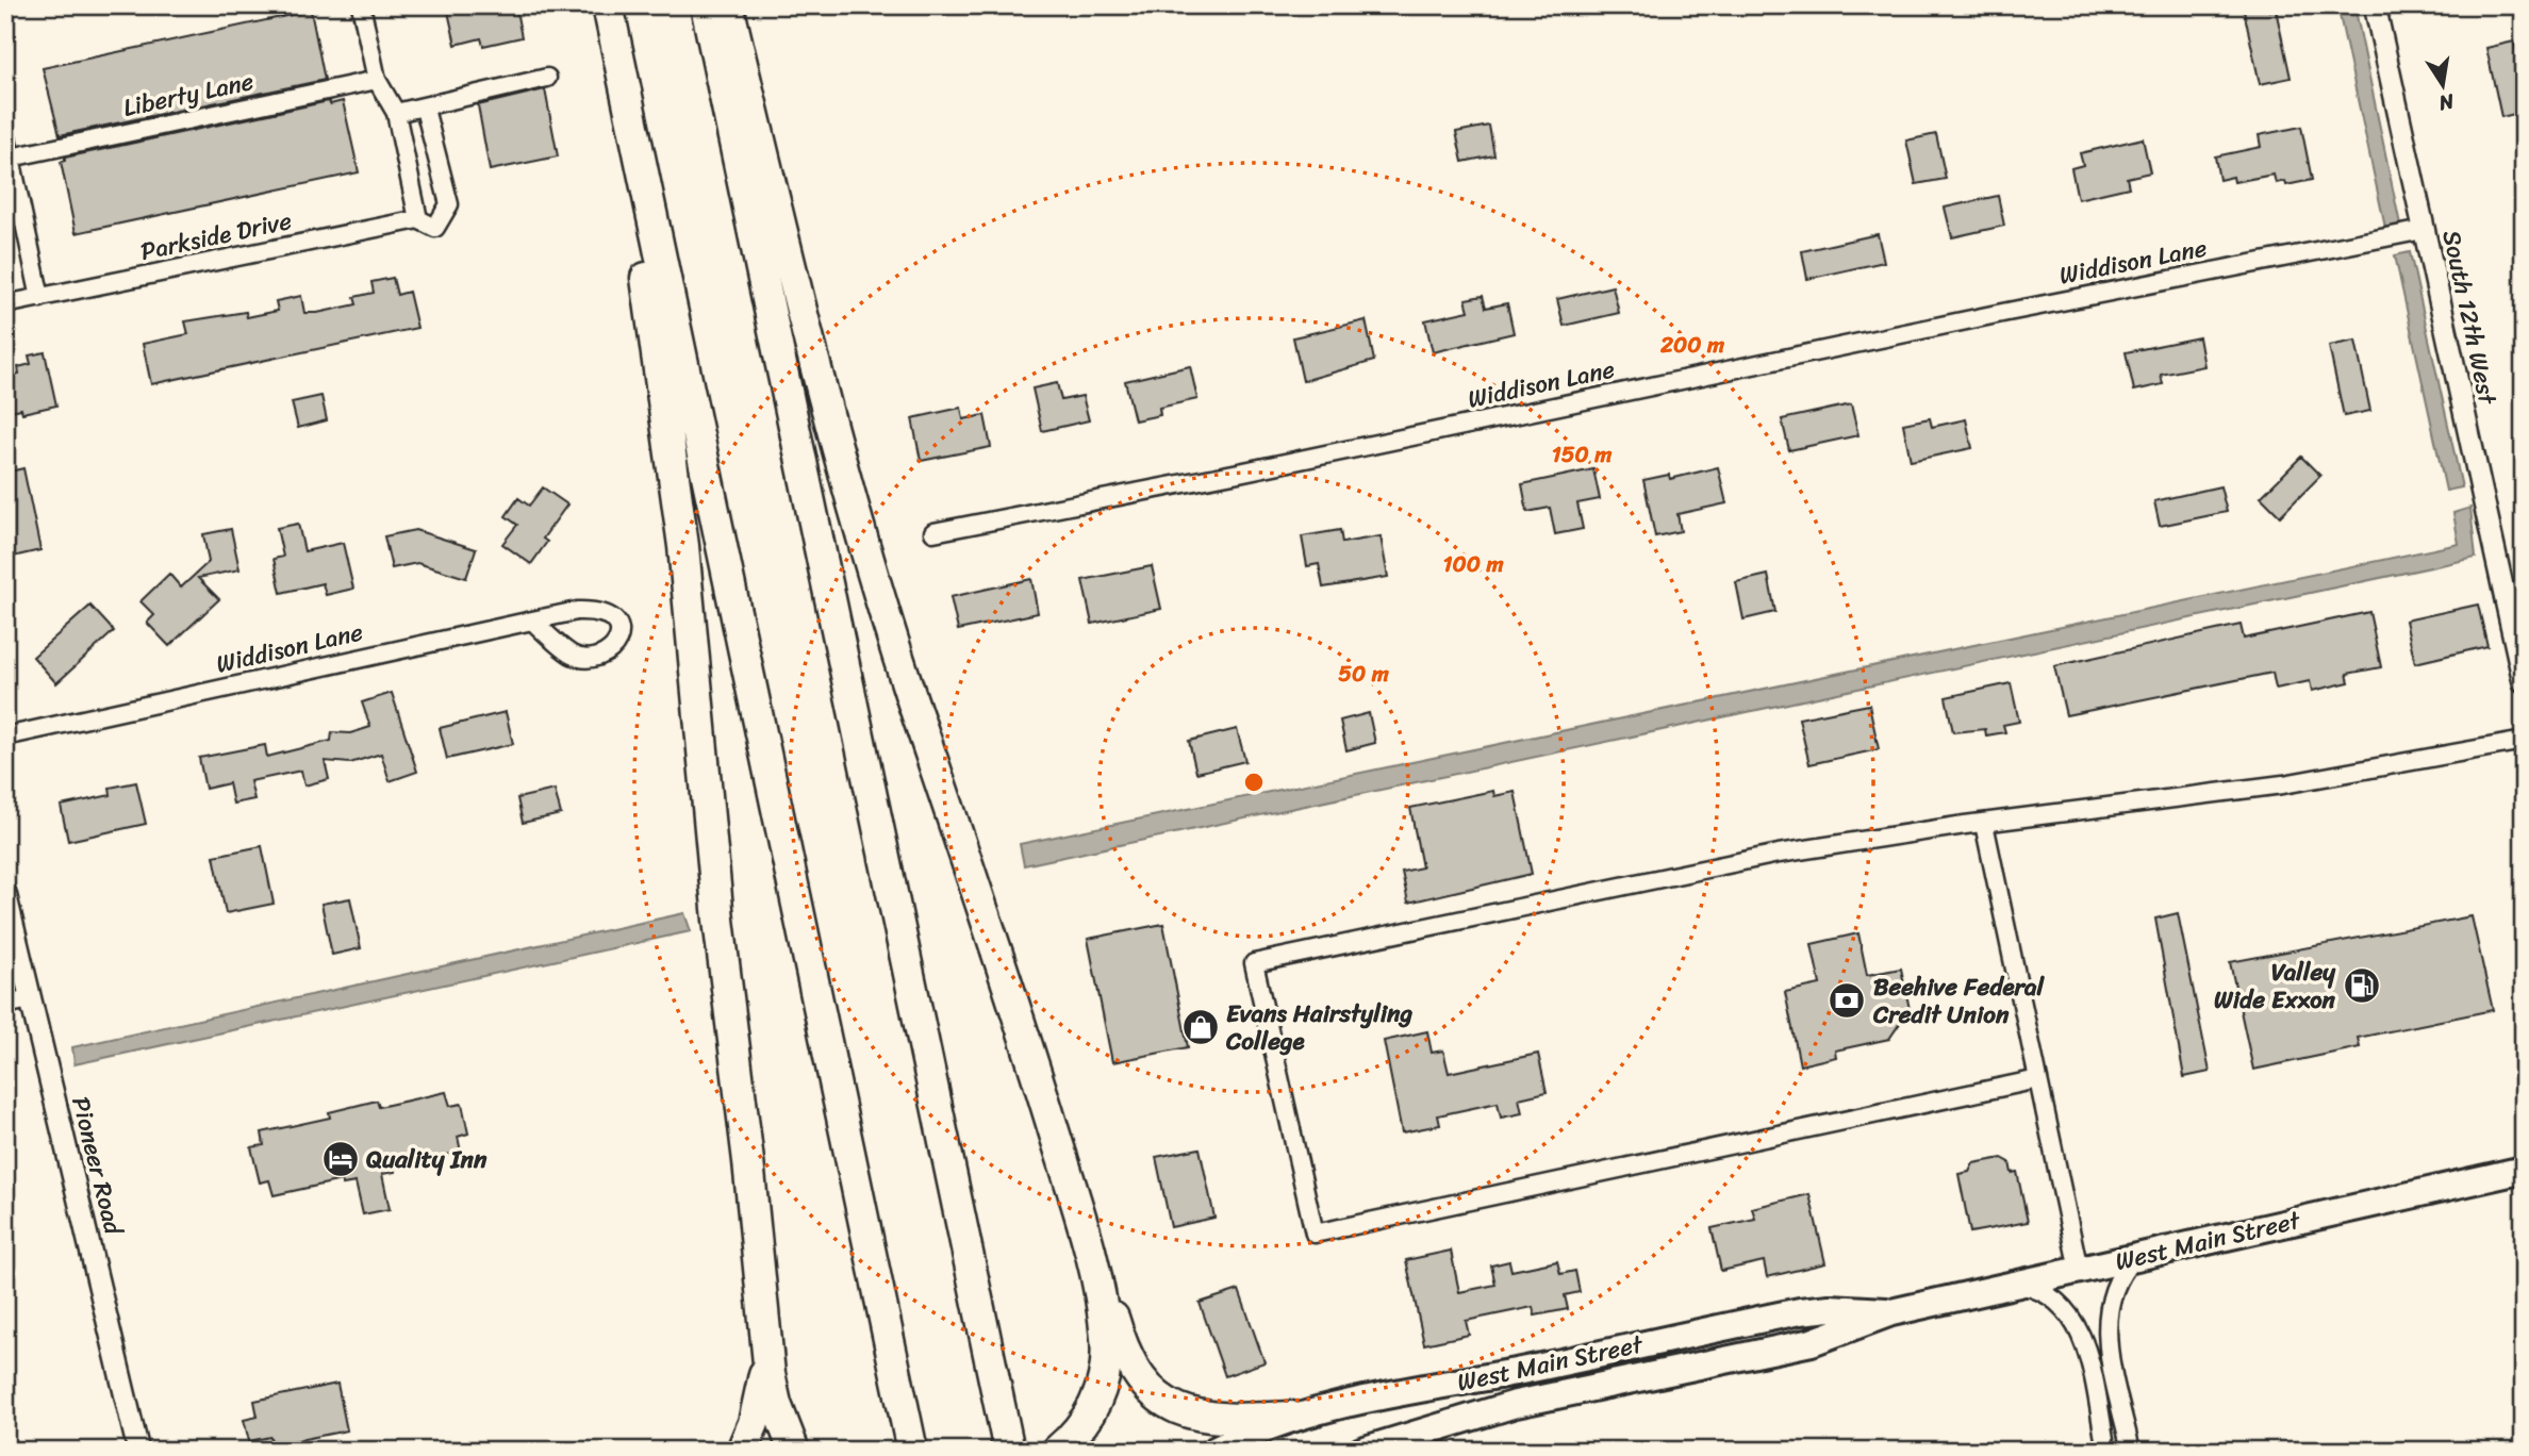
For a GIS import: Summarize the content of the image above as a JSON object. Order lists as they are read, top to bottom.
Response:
{
  "streets": {
    "main road": ["West Main Street"],
    "street": [
      "Liberty Lane",
      "Parkside Drive",
      "Widdison Lane",
      "South 12th West",
      "Pioneer Road"
    ]
  },
  "crossings": [
    ["Widdison Lane", "South 12th West"]
  ],
  "places": {
    "fuel station": ["Valley Wide Exxon"],
    "bank": ["Beehive Federal Credit Union"],
    "shop": ["Evans Hairstyling College"],
    "hotel": ["Quality Inn"]
  },
  "north": "bottom",
  "rings": [
    "200 m",
    "150 m",
    "100 m",
    "50 m"
  ]
}
